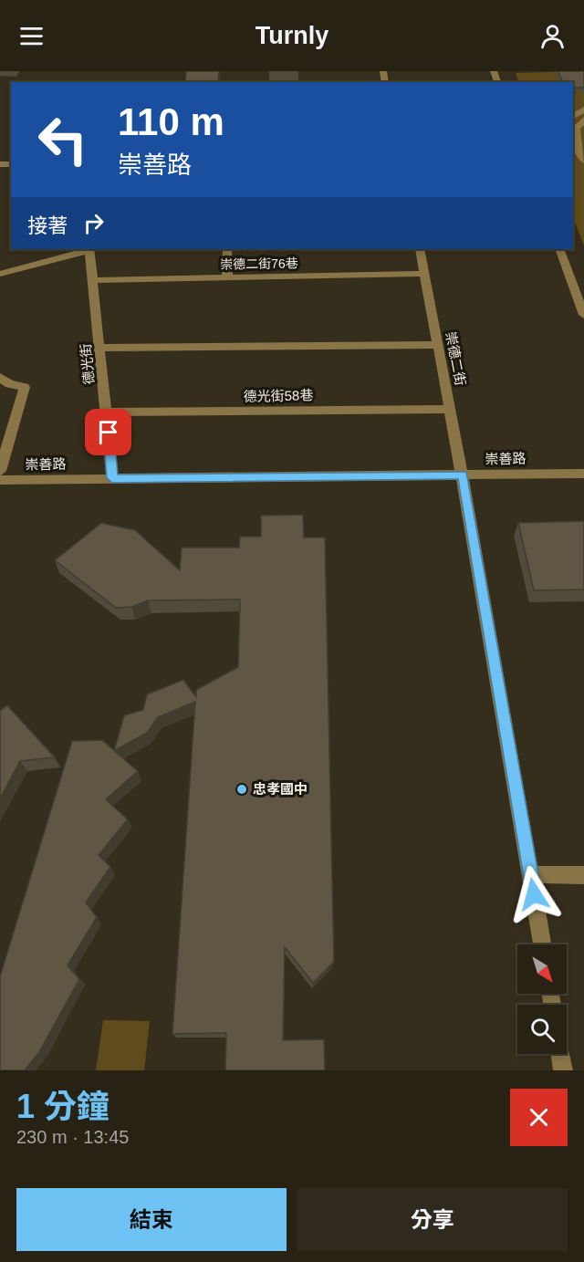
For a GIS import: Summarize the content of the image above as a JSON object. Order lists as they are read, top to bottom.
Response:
{
  "streets": {
    "street": [
      "崇德二街76巷",
      "崇德二街",
      "德光街",
      "德光街58巷",
      "崇善路"
    ]
  },
  "crossings": [
    ["崇德二街76巷", "崇德二街"],
    ["崇德二街76巷", "德光街"],
    ["崇德二街", "德光街58巷"],
    ["崇德二街", "崇善路"],
    ["德光街", "德光街58巷"],
    ["德光街", "崇善路"]
  ],
  "places": ["忠孝國中"],
  "north": "bottom right",
  "page": {
    "header": "Turnly",
    "turn": ["110 m", "崇善路"],
    "then": "接著",
    "heading": ["1 分鐘", "230 m · 13:45"],
    "buttons": ["結束", "分享"]
  }
}
